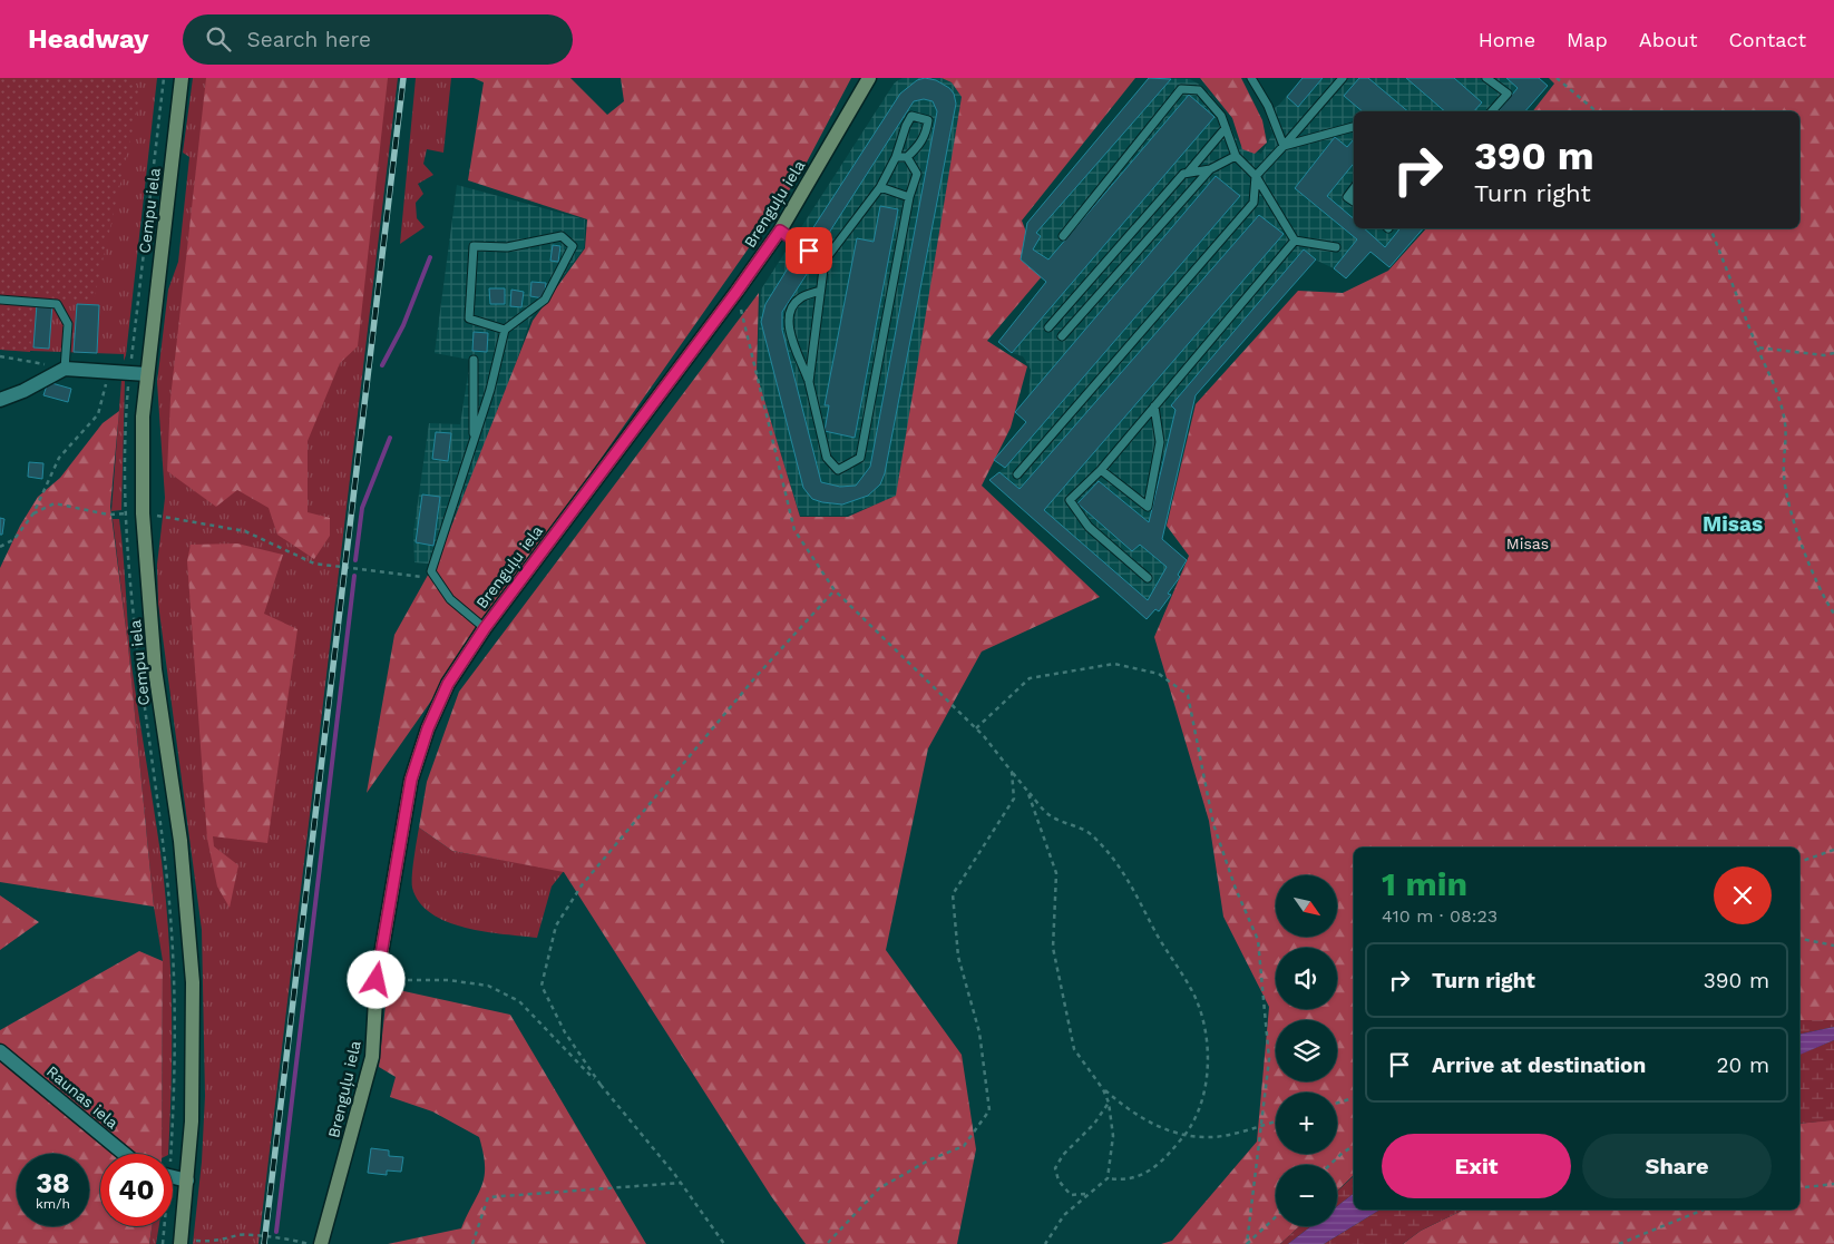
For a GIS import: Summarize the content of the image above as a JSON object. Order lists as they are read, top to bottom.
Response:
{
  "streets": {
    "street": ["Brenguļu iela", "Cempu iela", "Raunas iela"]
  },
  "districts": ["Misas"],
  "parks": ["Misas"],
  "north": "bottom right",
  "page": {
    "header": "Headway",
    "search": "Search here",
    "nav": [
      "Home",
      "Map",
      "About",
      "Contact"
    ],
    "turn": ["390 m", "Turn right"],
    "heading": ["1 min", "410 m · 08:23"],
    "map_buttons": ["+", "−"],
    "list": [
      {
        "name": "Turn right",
        "value": "390 m"
      },
      {
        "name": "Arrive at destination",
        "value": "20 m"
      }
    ],
    "buttons": ["Exit", "Share"],
    "speed": "38 km/h",
    "limit": "40"
  }
}
